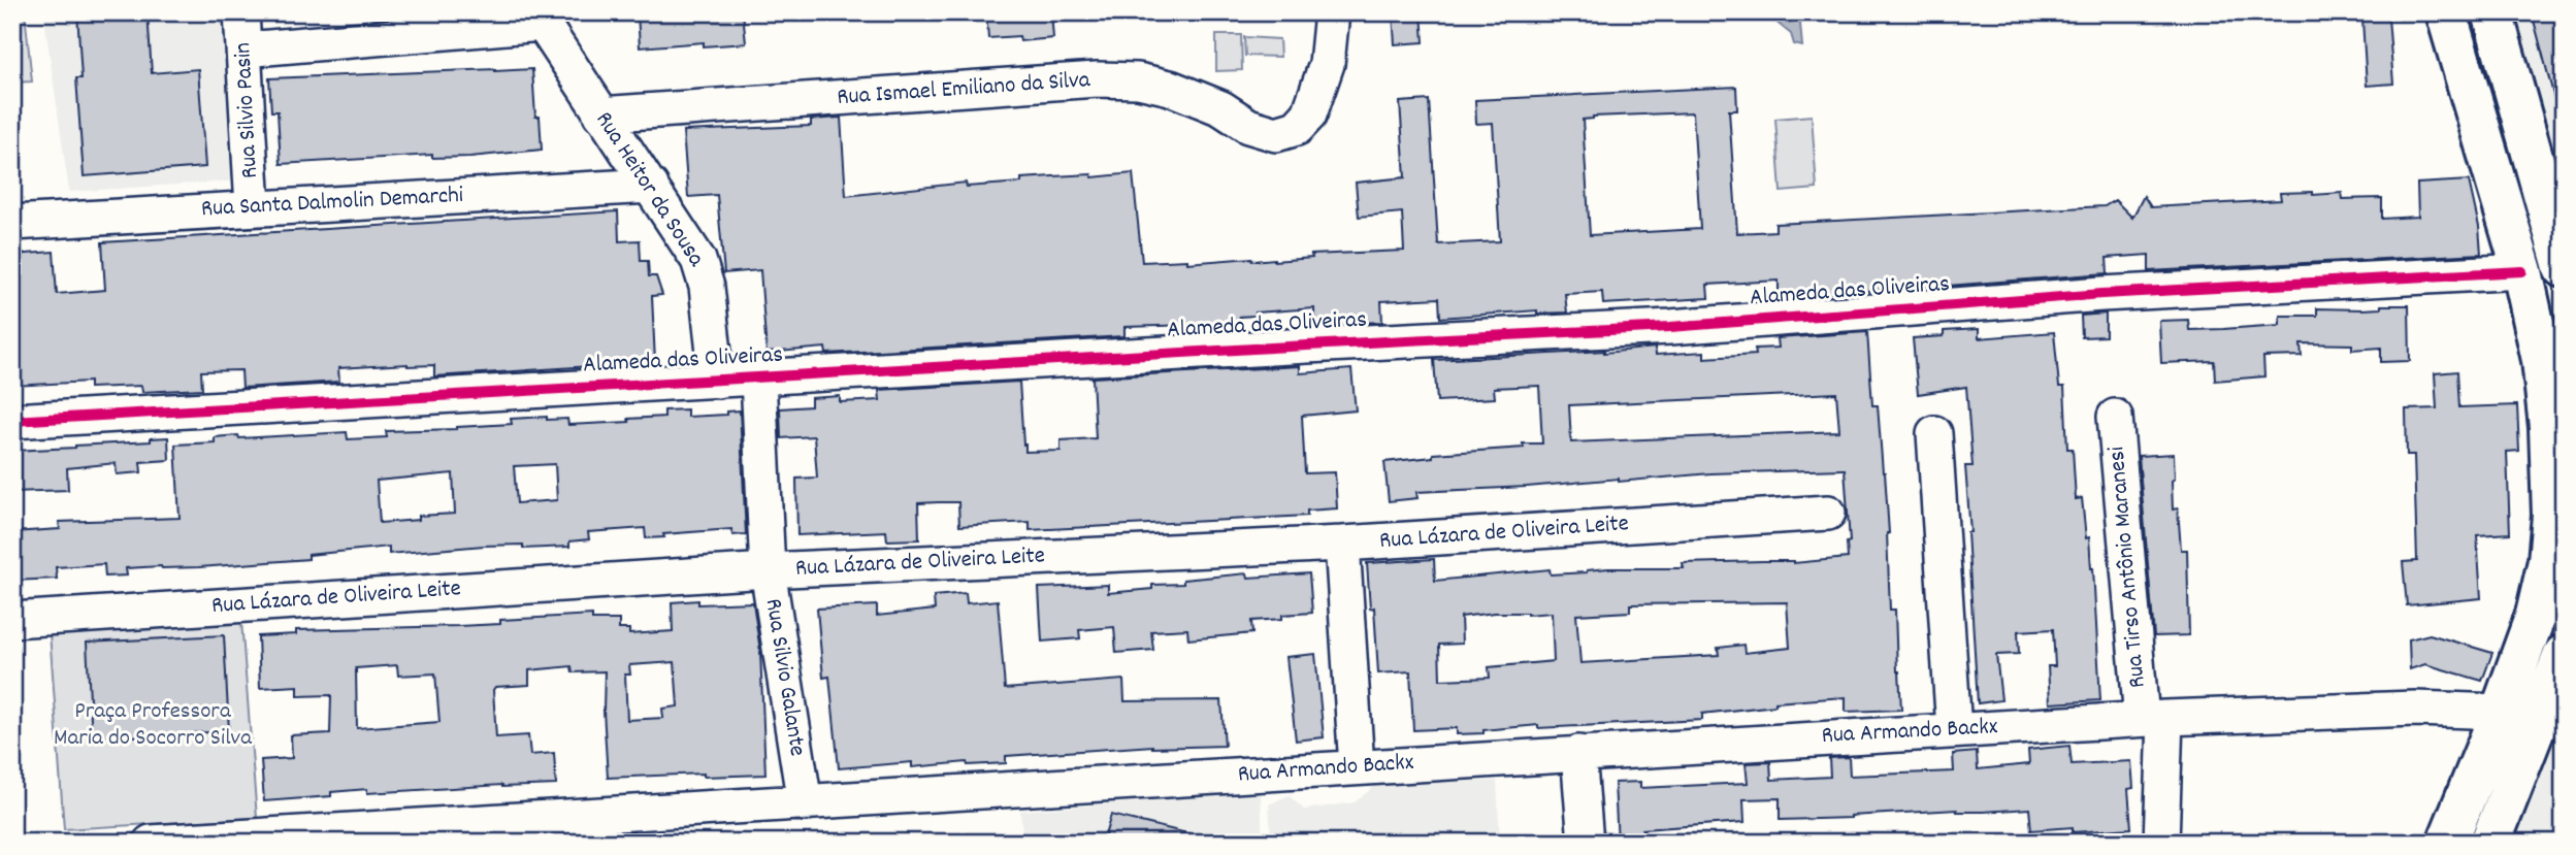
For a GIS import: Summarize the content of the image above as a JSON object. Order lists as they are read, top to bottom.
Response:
{
  "streets": {
    "street": [
      "Rua Ismael Emiliano da Silva",
      "Rua Silvio Pasin",
      "Rua Heitor da Sousa",
      "Rua Santa Dalmolin Demarchi",
      "Alameda das Oliveiras",
      "Rua Lázara de Oliveira Leite",
      "Rua Tirso Antônio Maranesi",
      "Rua Silvio Galante",
      "Rua Armando Backx"
    ]
  },
  "crossings": [
    ["Rua Ismael Emiliano da Silva", "Rua Heitor da Sousa"],
    ["Rua Silvio Pasin", "Rua Santa Dalmolin Demarchi"],
    ["Rua Heitor da Sousa", "Rua Santa Dalmolin Demarchi"],
    ["Rua Heitor da Sousa", "Alameda das Oliveiras"],
    ["Alameda das Oliveiras", "Rua Silvio Galante"],
    ["Rua Lázara de Oliveira Leite", "Rua Silvio Galante"],
    ["Rua Tirso Antônio Maranesi", "Rua Armando Backx"],
    ["Rua Silvio Galante", "Rua Armando Backx"]
  ],
  "parks": ["Praça Professora Maria do Socorro Silva"]
}
